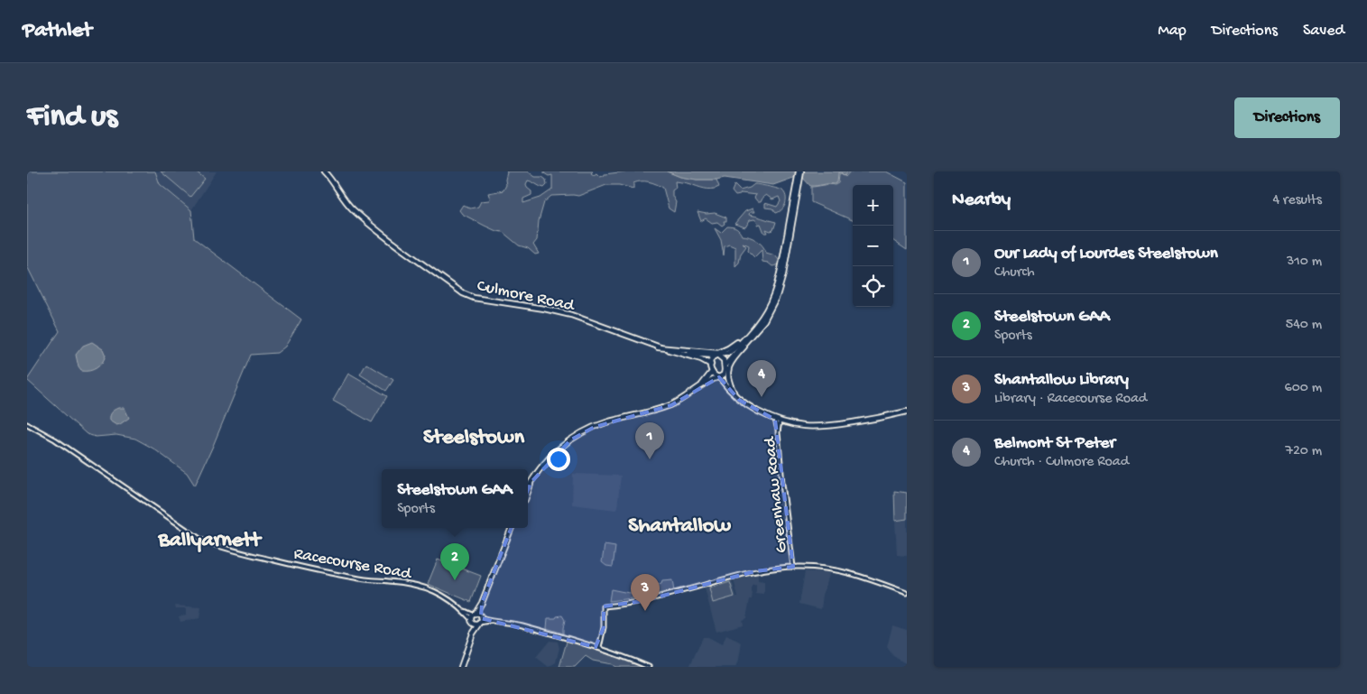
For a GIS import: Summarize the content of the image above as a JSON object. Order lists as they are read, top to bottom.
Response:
{
  "streets": {
    "main road": ["Culmore Road", "Greenhaw Road", "Racecourse Road"]
  },
  "districts": ["Steelstown", "Shantallow", "Ballyarnett"],
  "page": {
    "header": "Pathlet",
    "nav": ["Map", "Directions", "Saved"],
    "buttons": "Directions",
    "title": "Find us",
    "heading": ["Nearby", "4 results"],
    "map_buttons": ["+", "−"],
    "list": [
      {
        "mark": "1",
        "name": "Our Lady of Lourdes Steelstown",
        "note": "Church",
        "value": "310 m"
      },
      {
        "mark": "2",
        "name": "Steelstown GAA",
        "note": "Sports",
        "value": "540 m"
      },
      {
        "mark": "3",
        "name": "Shantallow Library",
        "note": "Library · Racecourse Road",
        "value": "600 m"
      },
      {
        "mark": "4",
        "name": "Belmont St Peter",
        "note": "Church · Culmore Road",
        "value": "720 m"
      }
    ],
    "pins": [
      "4",
      "1",
      "2",
      "3"
    ],
    "popup": ["Steelstown GAA", "Sports"]
  }
}
